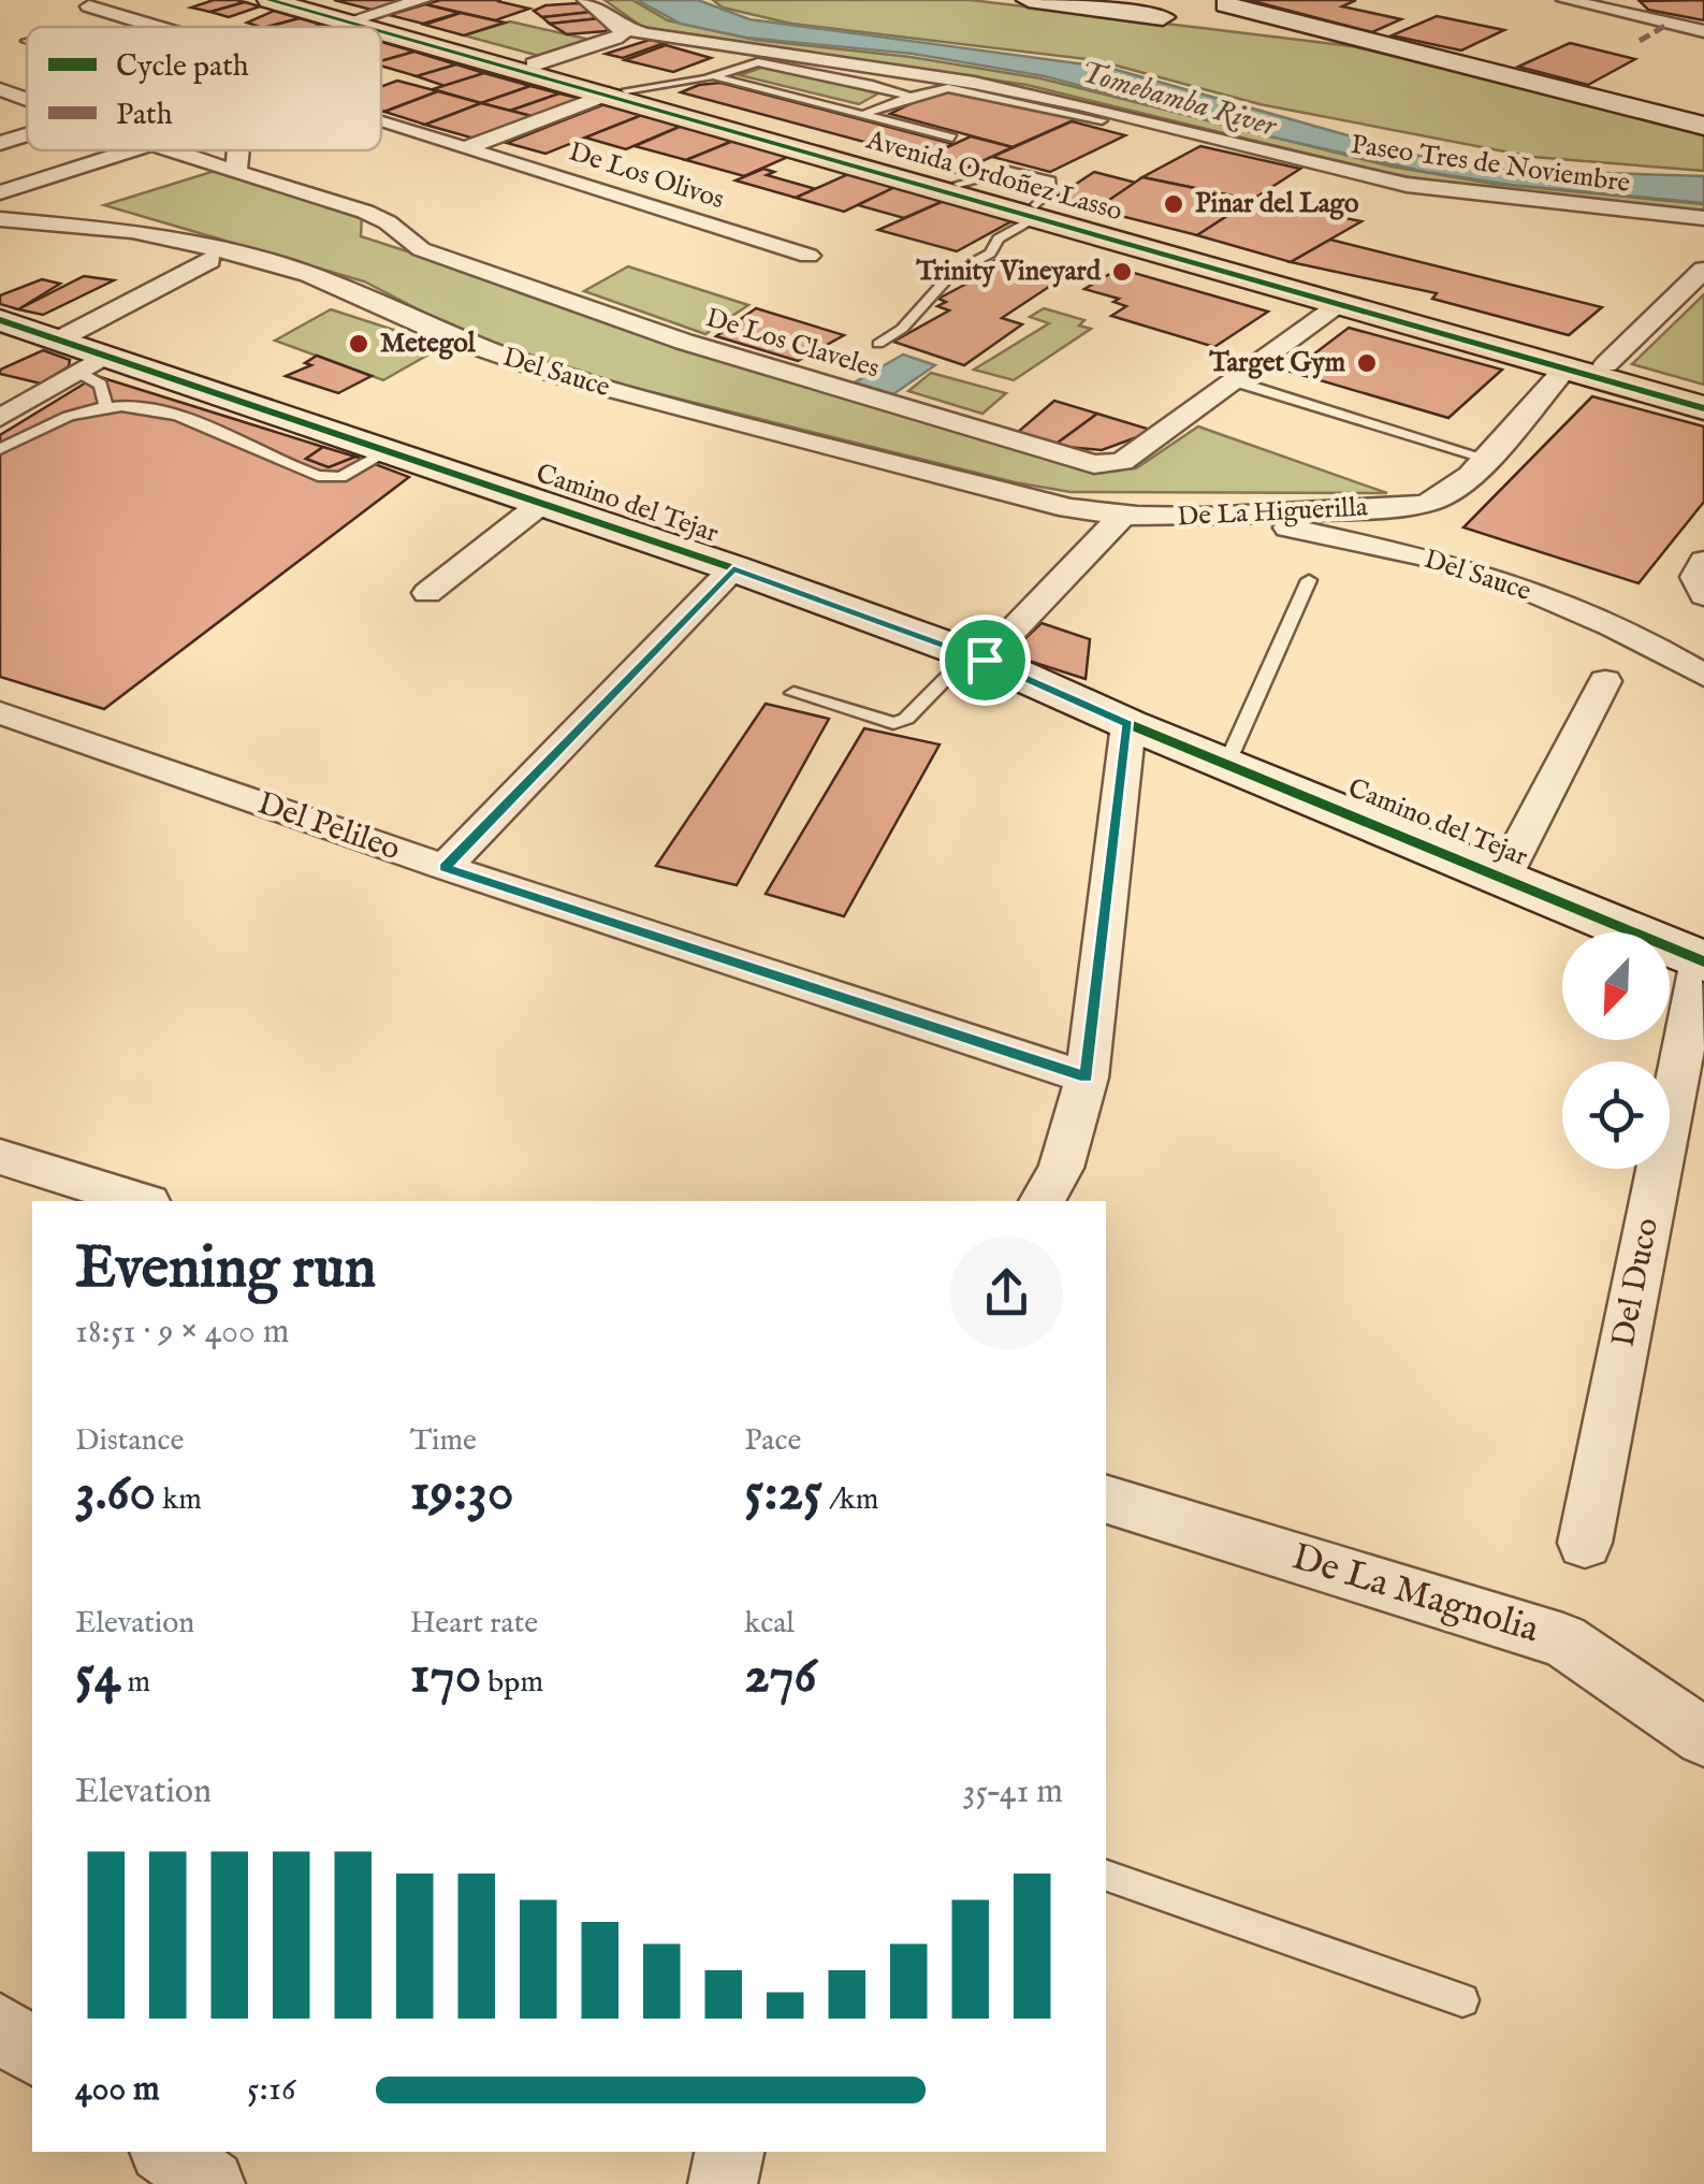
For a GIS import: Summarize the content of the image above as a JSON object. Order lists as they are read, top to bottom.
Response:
{
  "streets": {
    "main road": ["Avenida Ordoñez Lasso"],
    "street": [
      "Paseo Tres de Noviembre",
      "De Los Olivos",
      "De Los Claveles",
      "Del Sauce",
      "Camino del Tejar",
      "De La Higuerilla",
      "Del Pelileo",
      "Del Duco",
      "De La Magnolia"
    ]
  },
  "crossings": [
    ["De Los Olivos", "Avenida Ordoñez Lasso"],
    ["Avenida Ordoñez Lasso", "De Los Claveles"],
    ["Avenida Ordoñez Lasso", "De La Higuerilla"],
    ["Del Sauce", "De La Higuerilla"],
    ["Camino del Tejar", "Del Duco"]
  ],
  "water": ["Tomebamba River"],
  "places": [
    "Pinar del Lago",
    "Trinity Vineyard",
    "Metegol",
    "Target Gym"
  ],
  "legend": ["Cycle path", "Path"],
  "north": "bottom left",
  "page": {
    "heading": ["Evening run", "18:51 · 9 × 400 m"],
    "stats": [
      ["Distance", "3.60 km"],
      ["Time", "19:30"],
      ["Pace", "5:25 /km"],
      ["Elevation", "54 m"],
      ["Heart rate", "170 bpm"],
      ["kcal", "276"]
    ],
    "chart": ["Elevation", "35–41 m"],
    "list": [
      {
        "name": "400 m",
        "note": "5:16"
      }
    ]
  }
}
